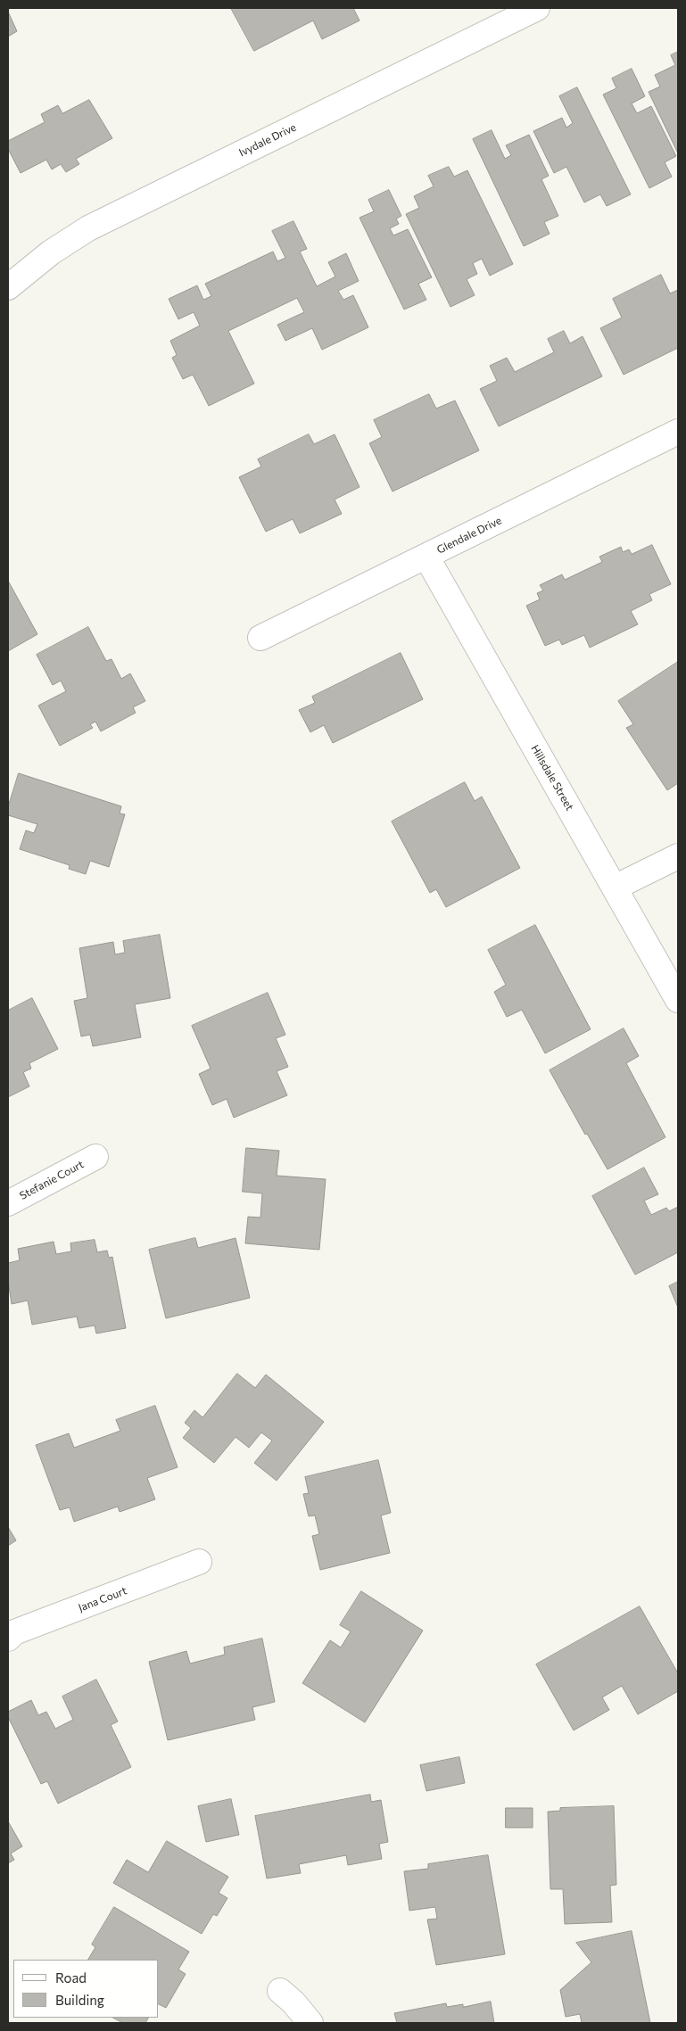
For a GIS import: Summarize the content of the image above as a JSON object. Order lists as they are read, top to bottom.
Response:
{
  "streets": {
    "street": [
      "Ivydale Drive",
      "Glendale Drive",
      "Hillsdale Street",
      "Stefanie Court",
      "Jana Court"
    ]
  },
  "crossings": [
    ["Glendale Drive", "Hillsdale Street"]
  ],
  "legend": ["Road", "Building"]
}
